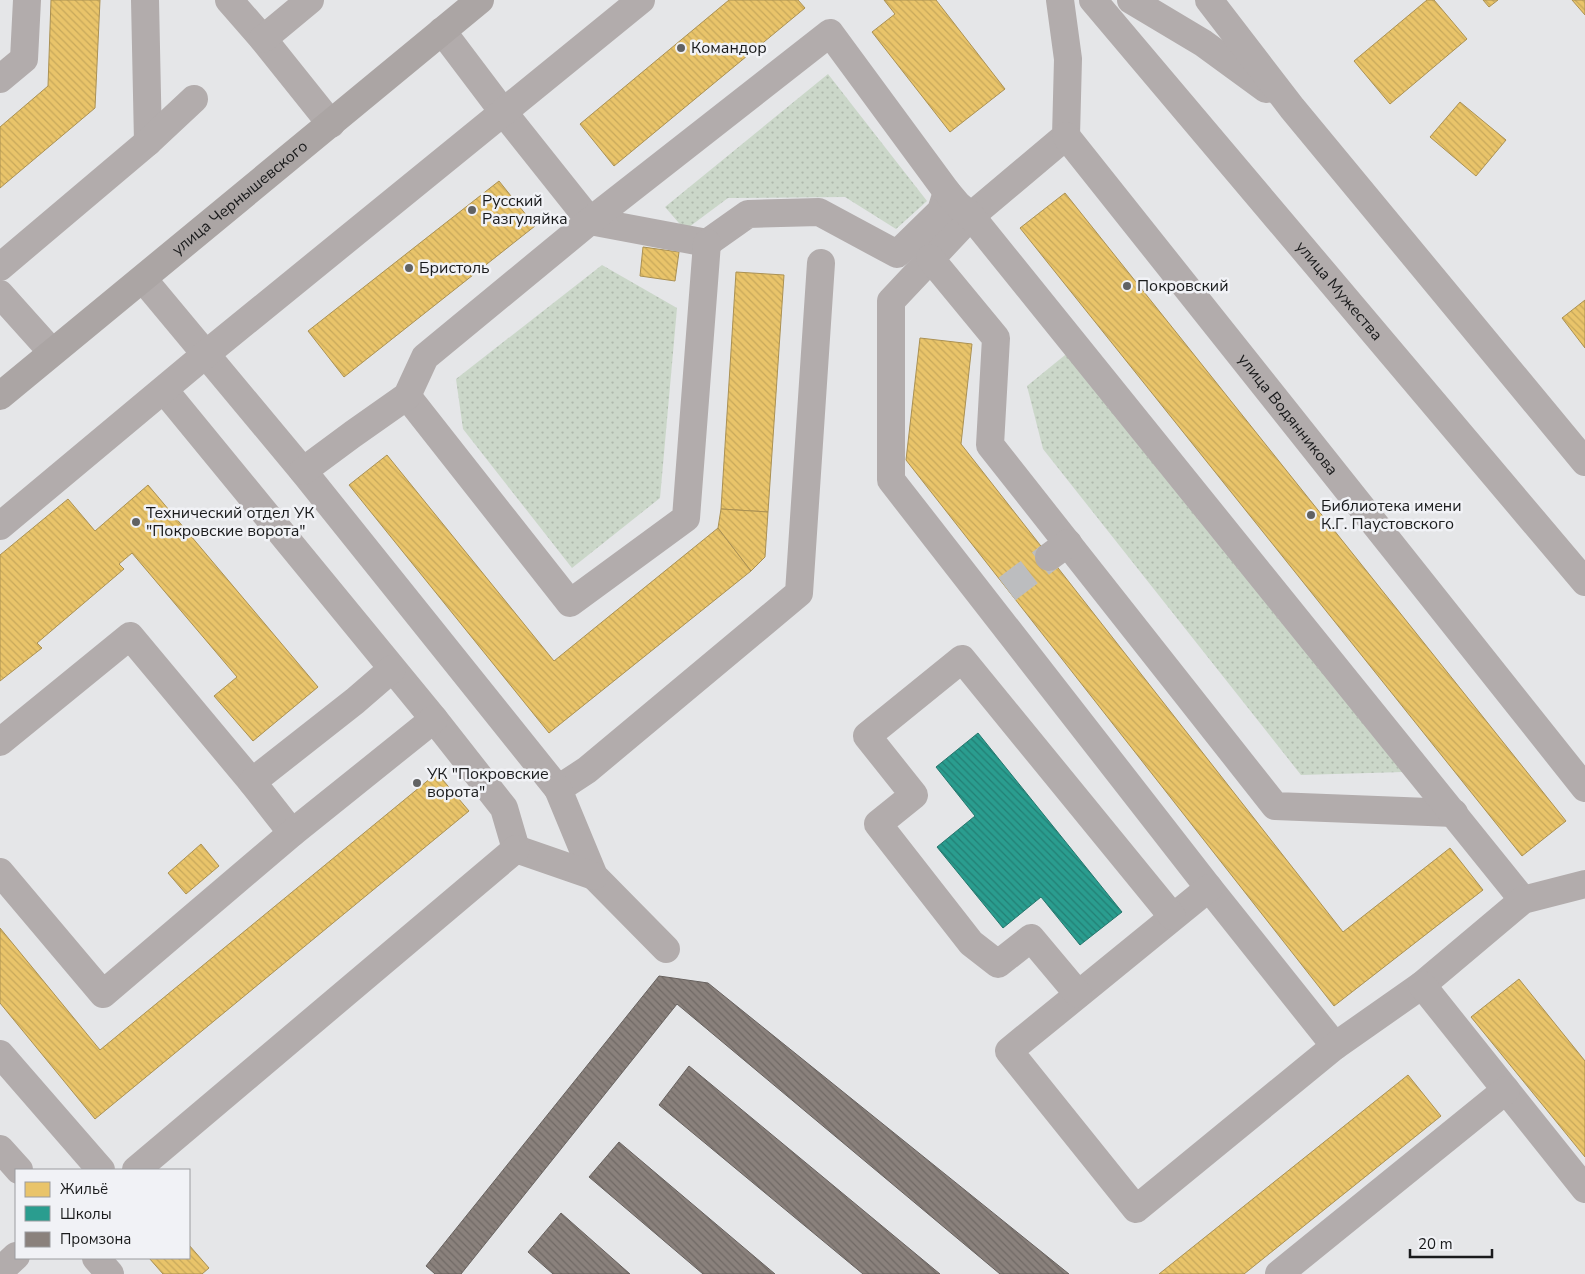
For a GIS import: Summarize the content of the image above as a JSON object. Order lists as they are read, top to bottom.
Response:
{
  "streets": {
    "main road": ["улица Чернышевского"],
    "street": ["улица Мужества", "улица Водянникова"]
  },
  "places": [
    "Командор",
    "Русский Разгуляйка",
    "Бристоль",
    "Покровский",
    "Библиотека имени К.Г. Паустовского",
    "Технический отдел УК \"Покровские ворота\"",
    "УК \"Покровские ворота\""
  ],
  "legend": ["Жильё", "Школы", "Промзона"],
  "scale_bar": "20 m"
}
